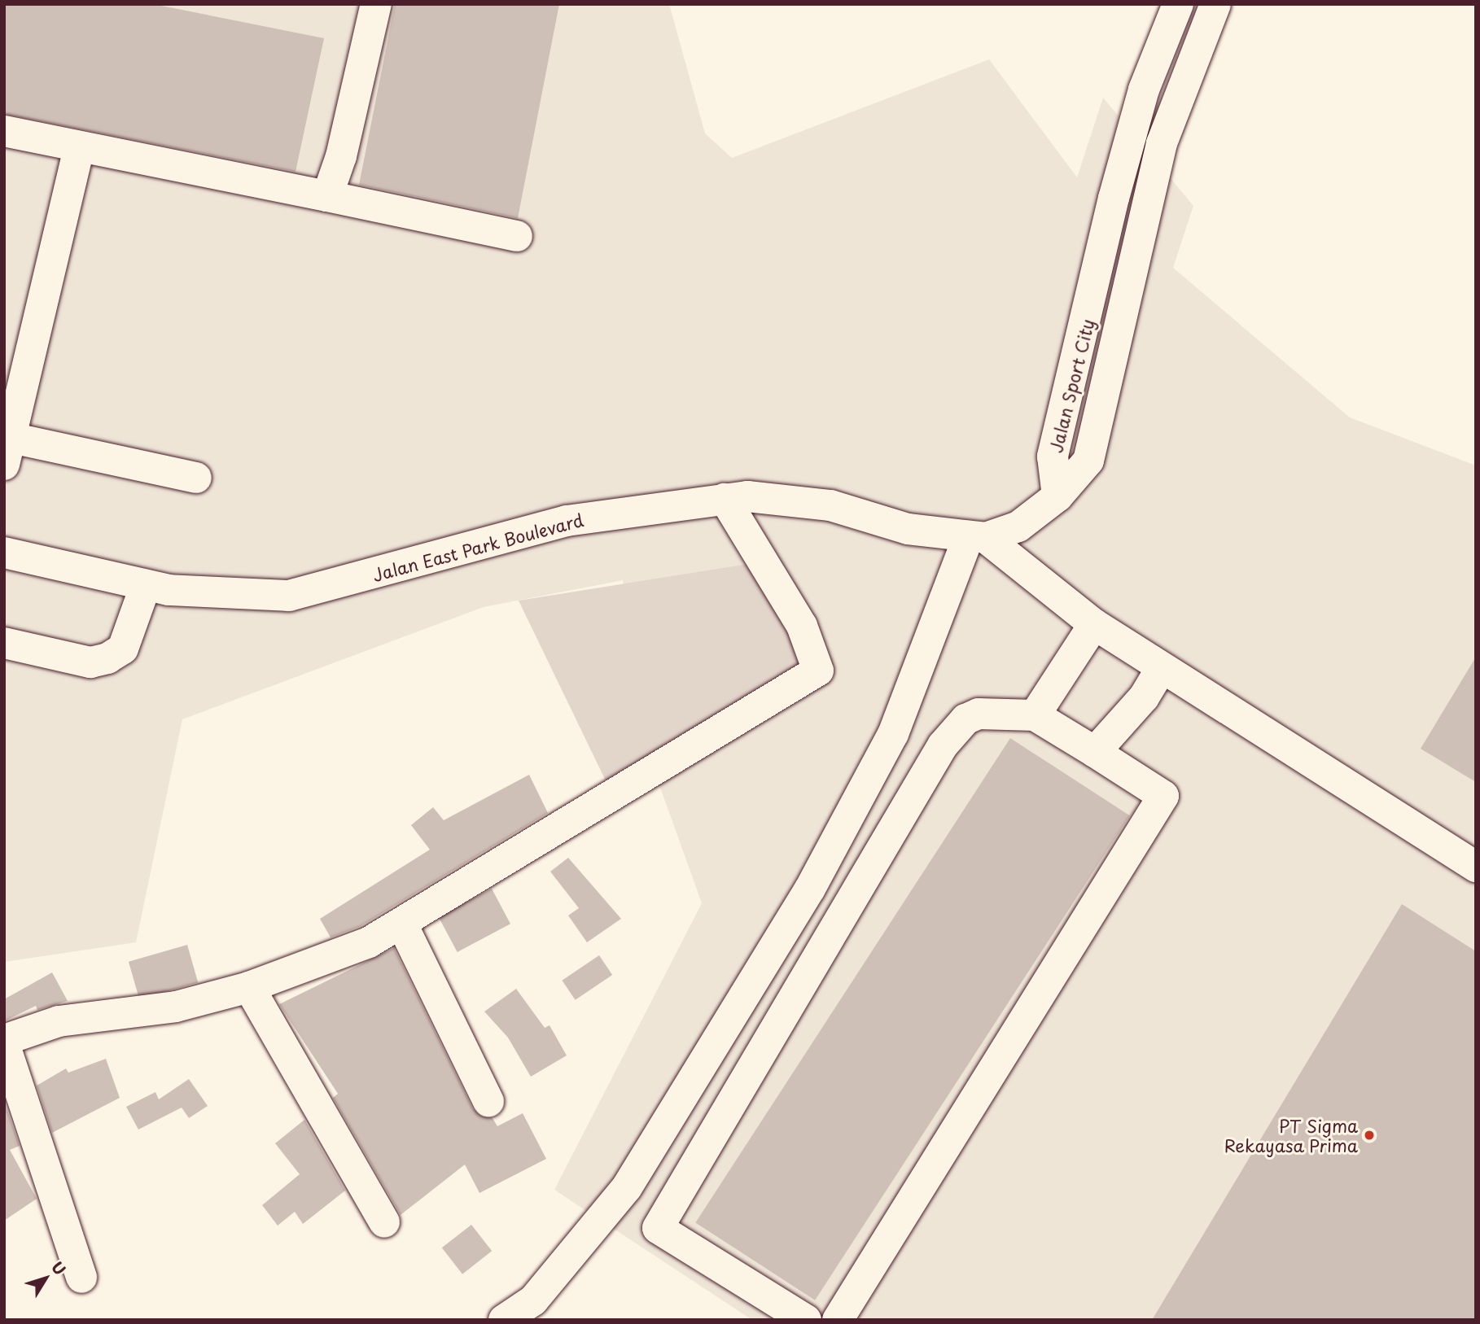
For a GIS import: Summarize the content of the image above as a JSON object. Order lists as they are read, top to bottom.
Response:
{
  "streets": {
    "street": ["Jalan Sport City", "Jalan East Park Boulevard"]
  },
  "places": ["PT Sigma Rekayasa Prima"],
  "north": "top right"
}
